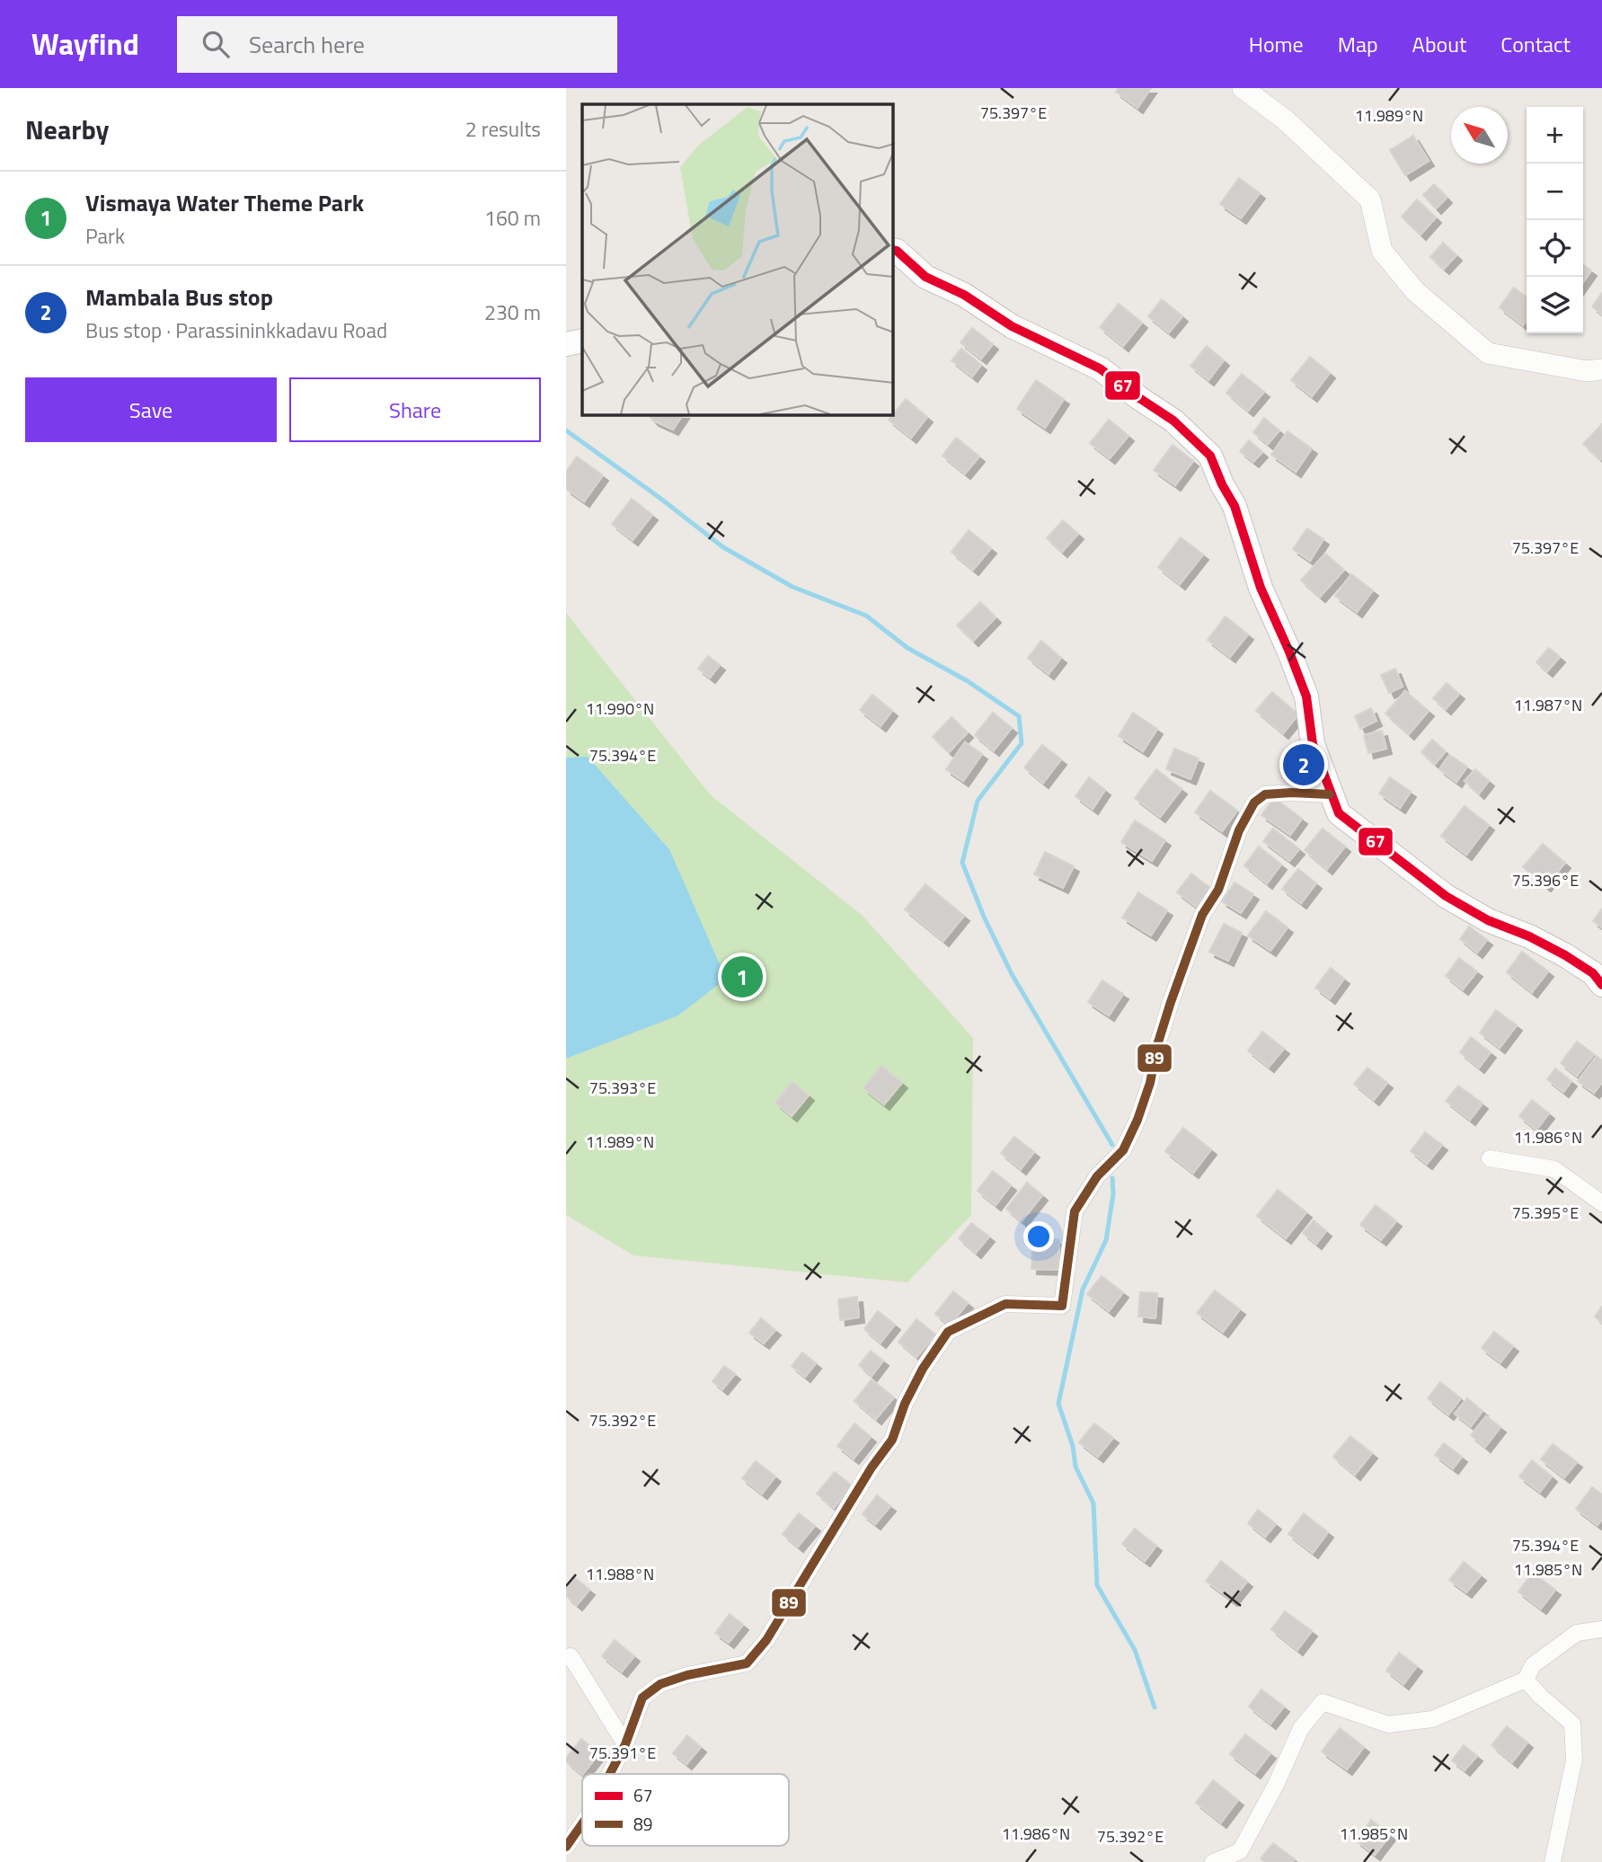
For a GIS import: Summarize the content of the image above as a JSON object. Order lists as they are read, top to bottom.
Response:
{
  "lines": ["transit line 67", "transit line 89"],
  "legend": ["67", "89"],
  "north": "top left",
  "page": {
    "header": "Wayfind",
    "search": "Search here",
    "nav": [
      "Home",
      "Map",
      "About",
      "Contact"
    ],
    "heading": ["Nearby", "2 results"],
    "map_buttons": ["+", "−"],
    "list": [
      {
        "mark": "1",
        "name": "Vismaya Water Theme Park",
        "note": "Park",
        "value": "160 m"
      },
      {
        "mark": "2",
        "name": "Mambala Bus stop",
        "note": "Bus stop · Parassininkkadavu Road",
        "value": "230 m"
      }
    ],
    "buttons": ["Save", "Share"],
    "pins": ["2", "1"]
  },
  "coordinates": [
    "75.397°E",
    "11.989°N",
    "11.987°N",
    "11.990°N",
    "75.394°E",
    "75.396°E",
    "75.393°E",
    "11.986°N",
    "75.395°E",
    "75.392°E",
    "11.985°N",
    "11.988°N",
    "75.391°E"
  ]
}
